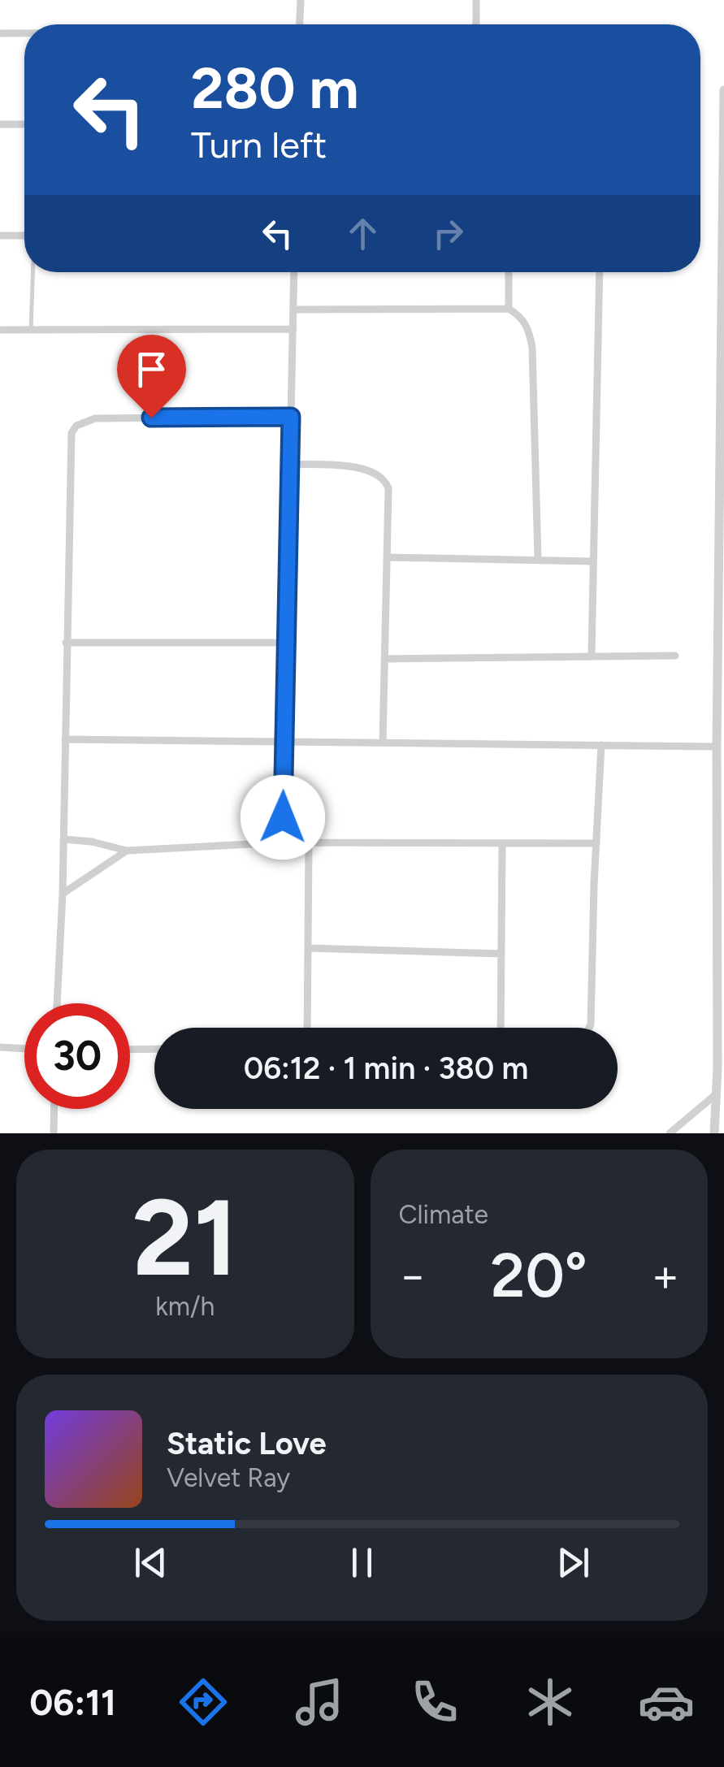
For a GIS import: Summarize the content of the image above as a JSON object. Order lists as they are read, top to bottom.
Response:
{
  "page": {
    "turn": ["280 m", "Turn left"],
    "limit": "30",
    "trip": "06:12 · 1 min · 380 m",
    "tile": [
      ["21", "km/h"],
      "Climate"
    ],
    "heat": ["−", "20°", "+"],
    "song": ["Static Love", "Velvet Ray"],
    "tabs": "06:11"
  }
}
